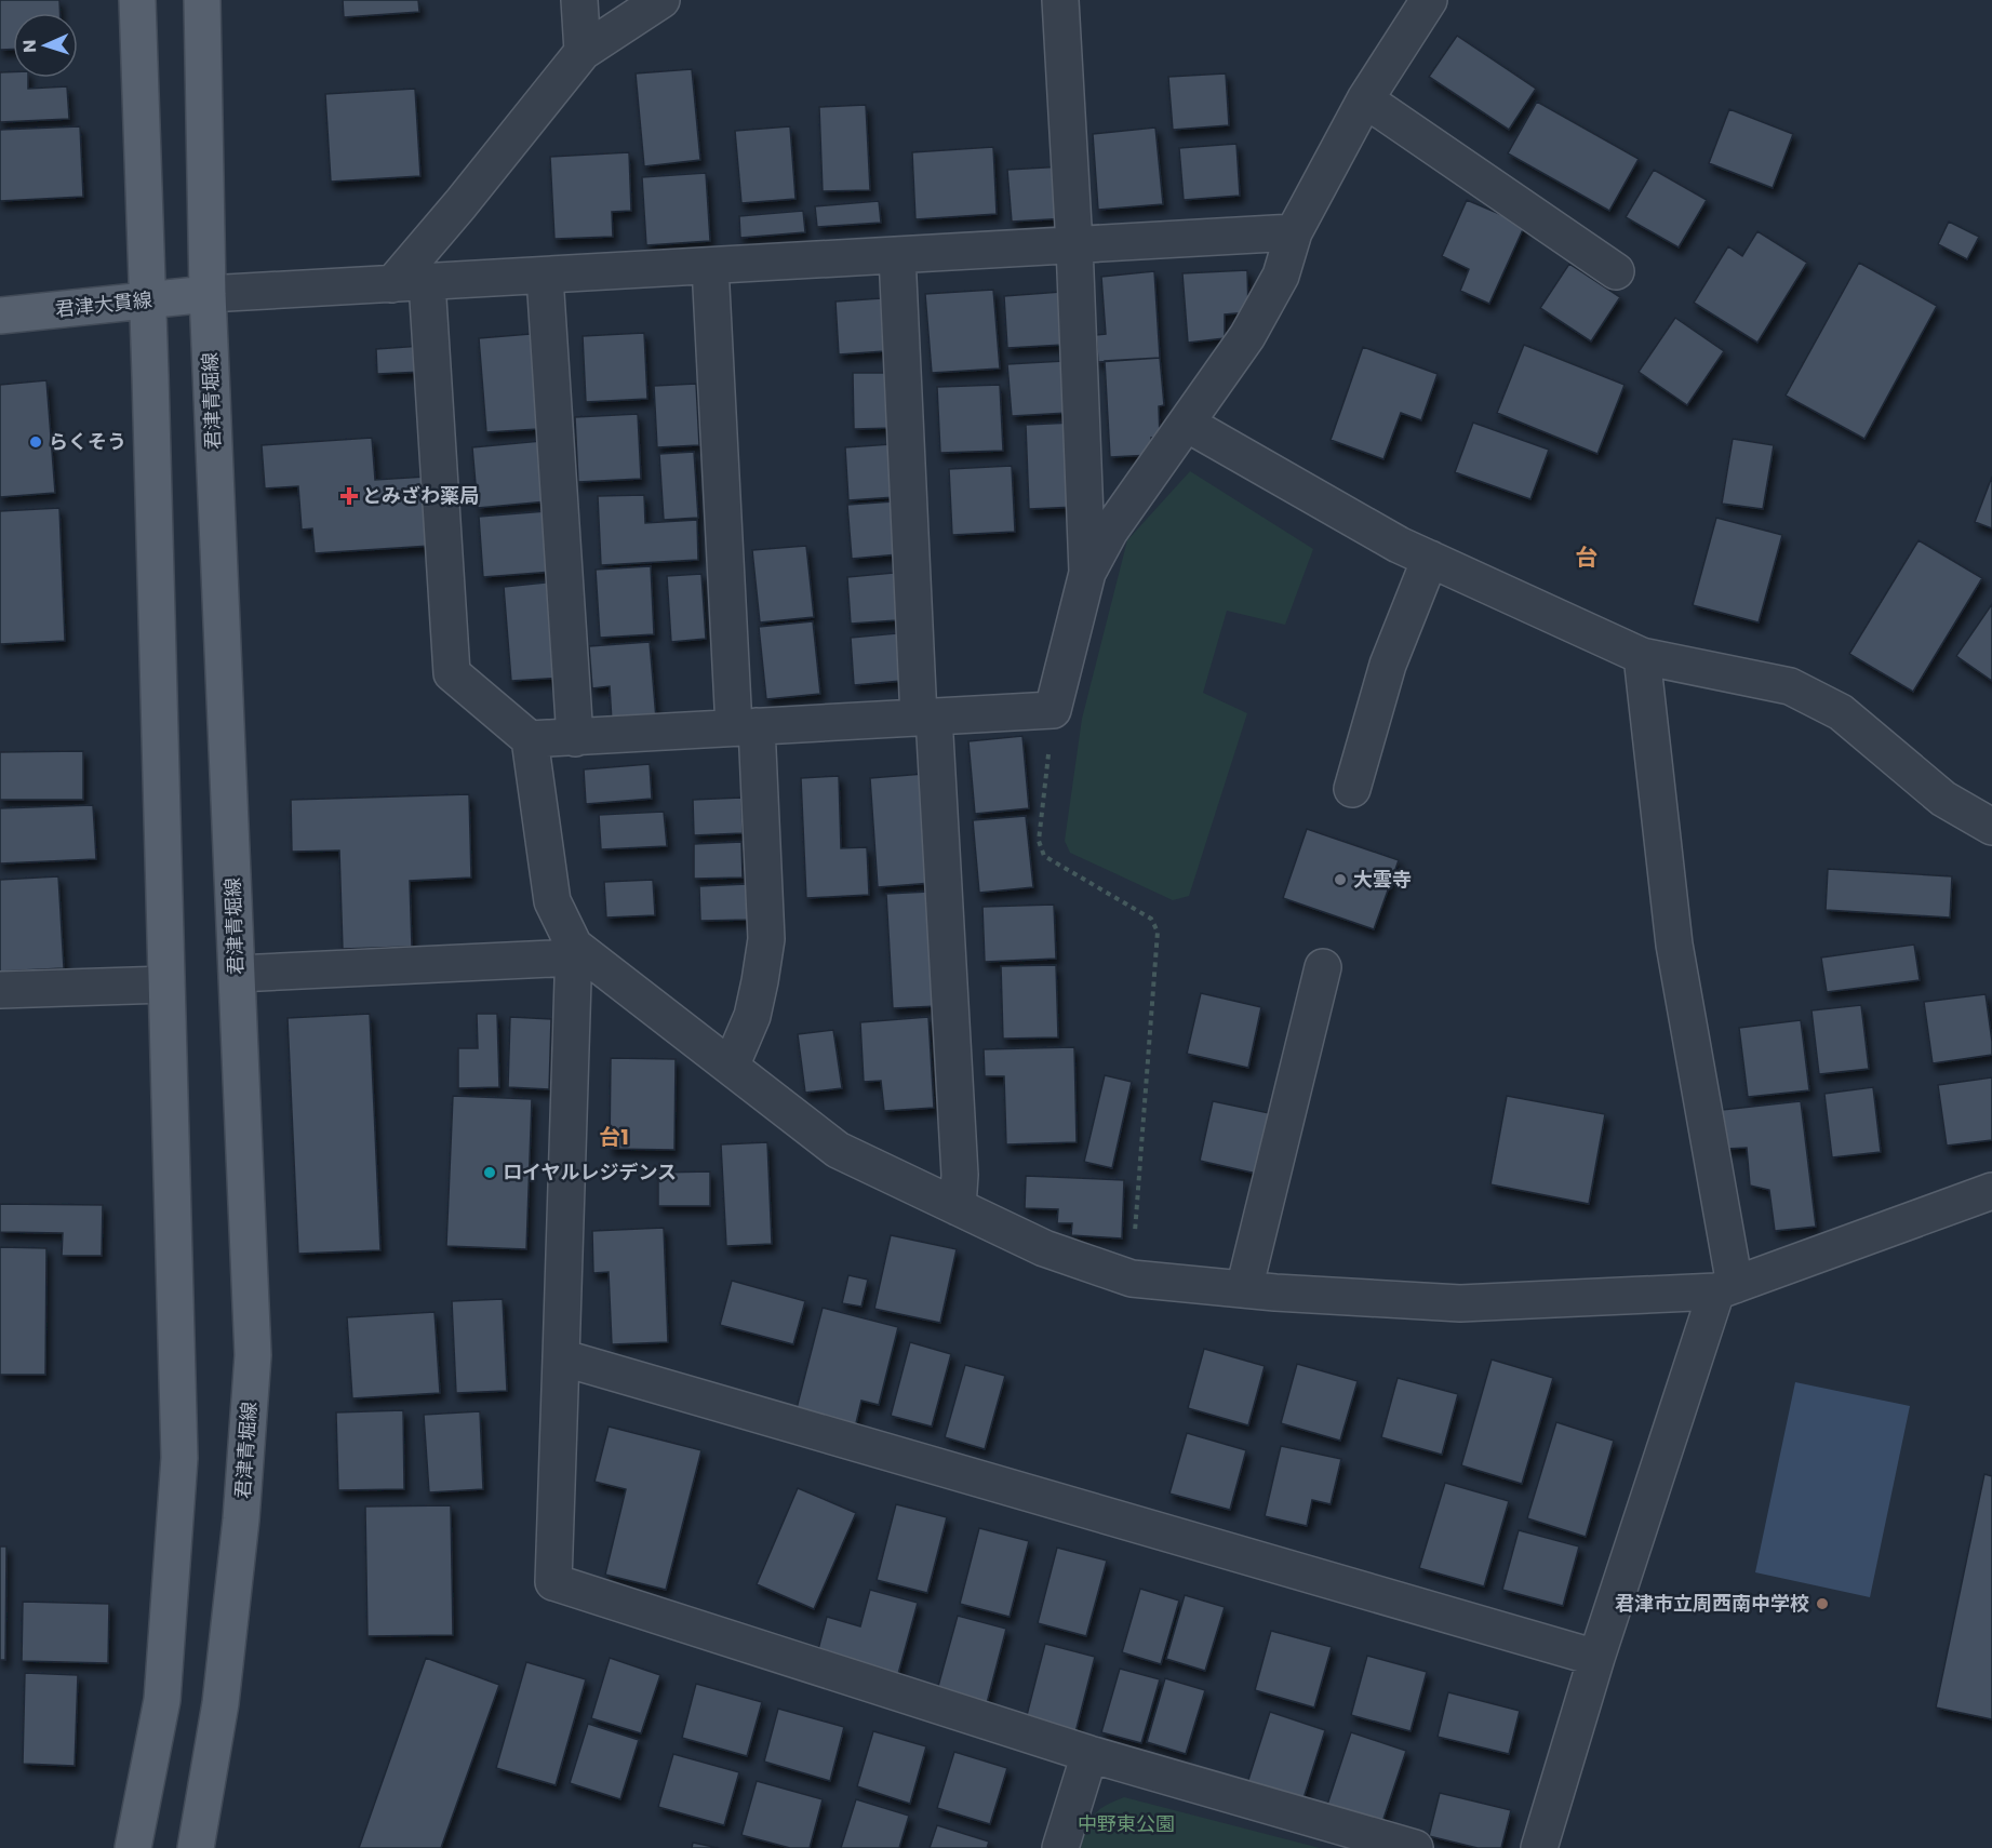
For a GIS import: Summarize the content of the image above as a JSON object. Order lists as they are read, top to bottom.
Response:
{
  "streets": {
    "main road": ["君津大貫線", "君津青堀線"]
  },
  "crossings": [
    ["君津大貫線", "君津青堀線"]
  ],
  "districts": ["台", "台1"],
  "parks": ["中野東公園"],
  "places": {
    "other": [
      "らくそう",
      "大雲寺",
      "ロイヤルレジデンス",
      "君津市立周西南中学校"
    ],
    "health": ["とみざわ薬局"]
  },
  "north": "left"
}
